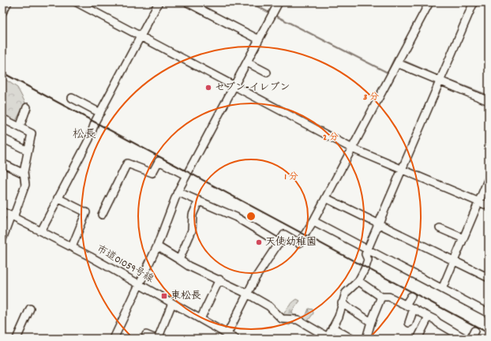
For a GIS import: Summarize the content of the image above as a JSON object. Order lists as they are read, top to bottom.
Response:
{
  "streets": {
    "street": ["市道01059号線"]
  },
  "districts": ["松長"],
  "places": {
    "other": ["セブン-イレブン", "天使幼稚園"],
    "transit": ["東松長"]
  },
  "rings": ["3 分", "2 分", "1 分"]
}
